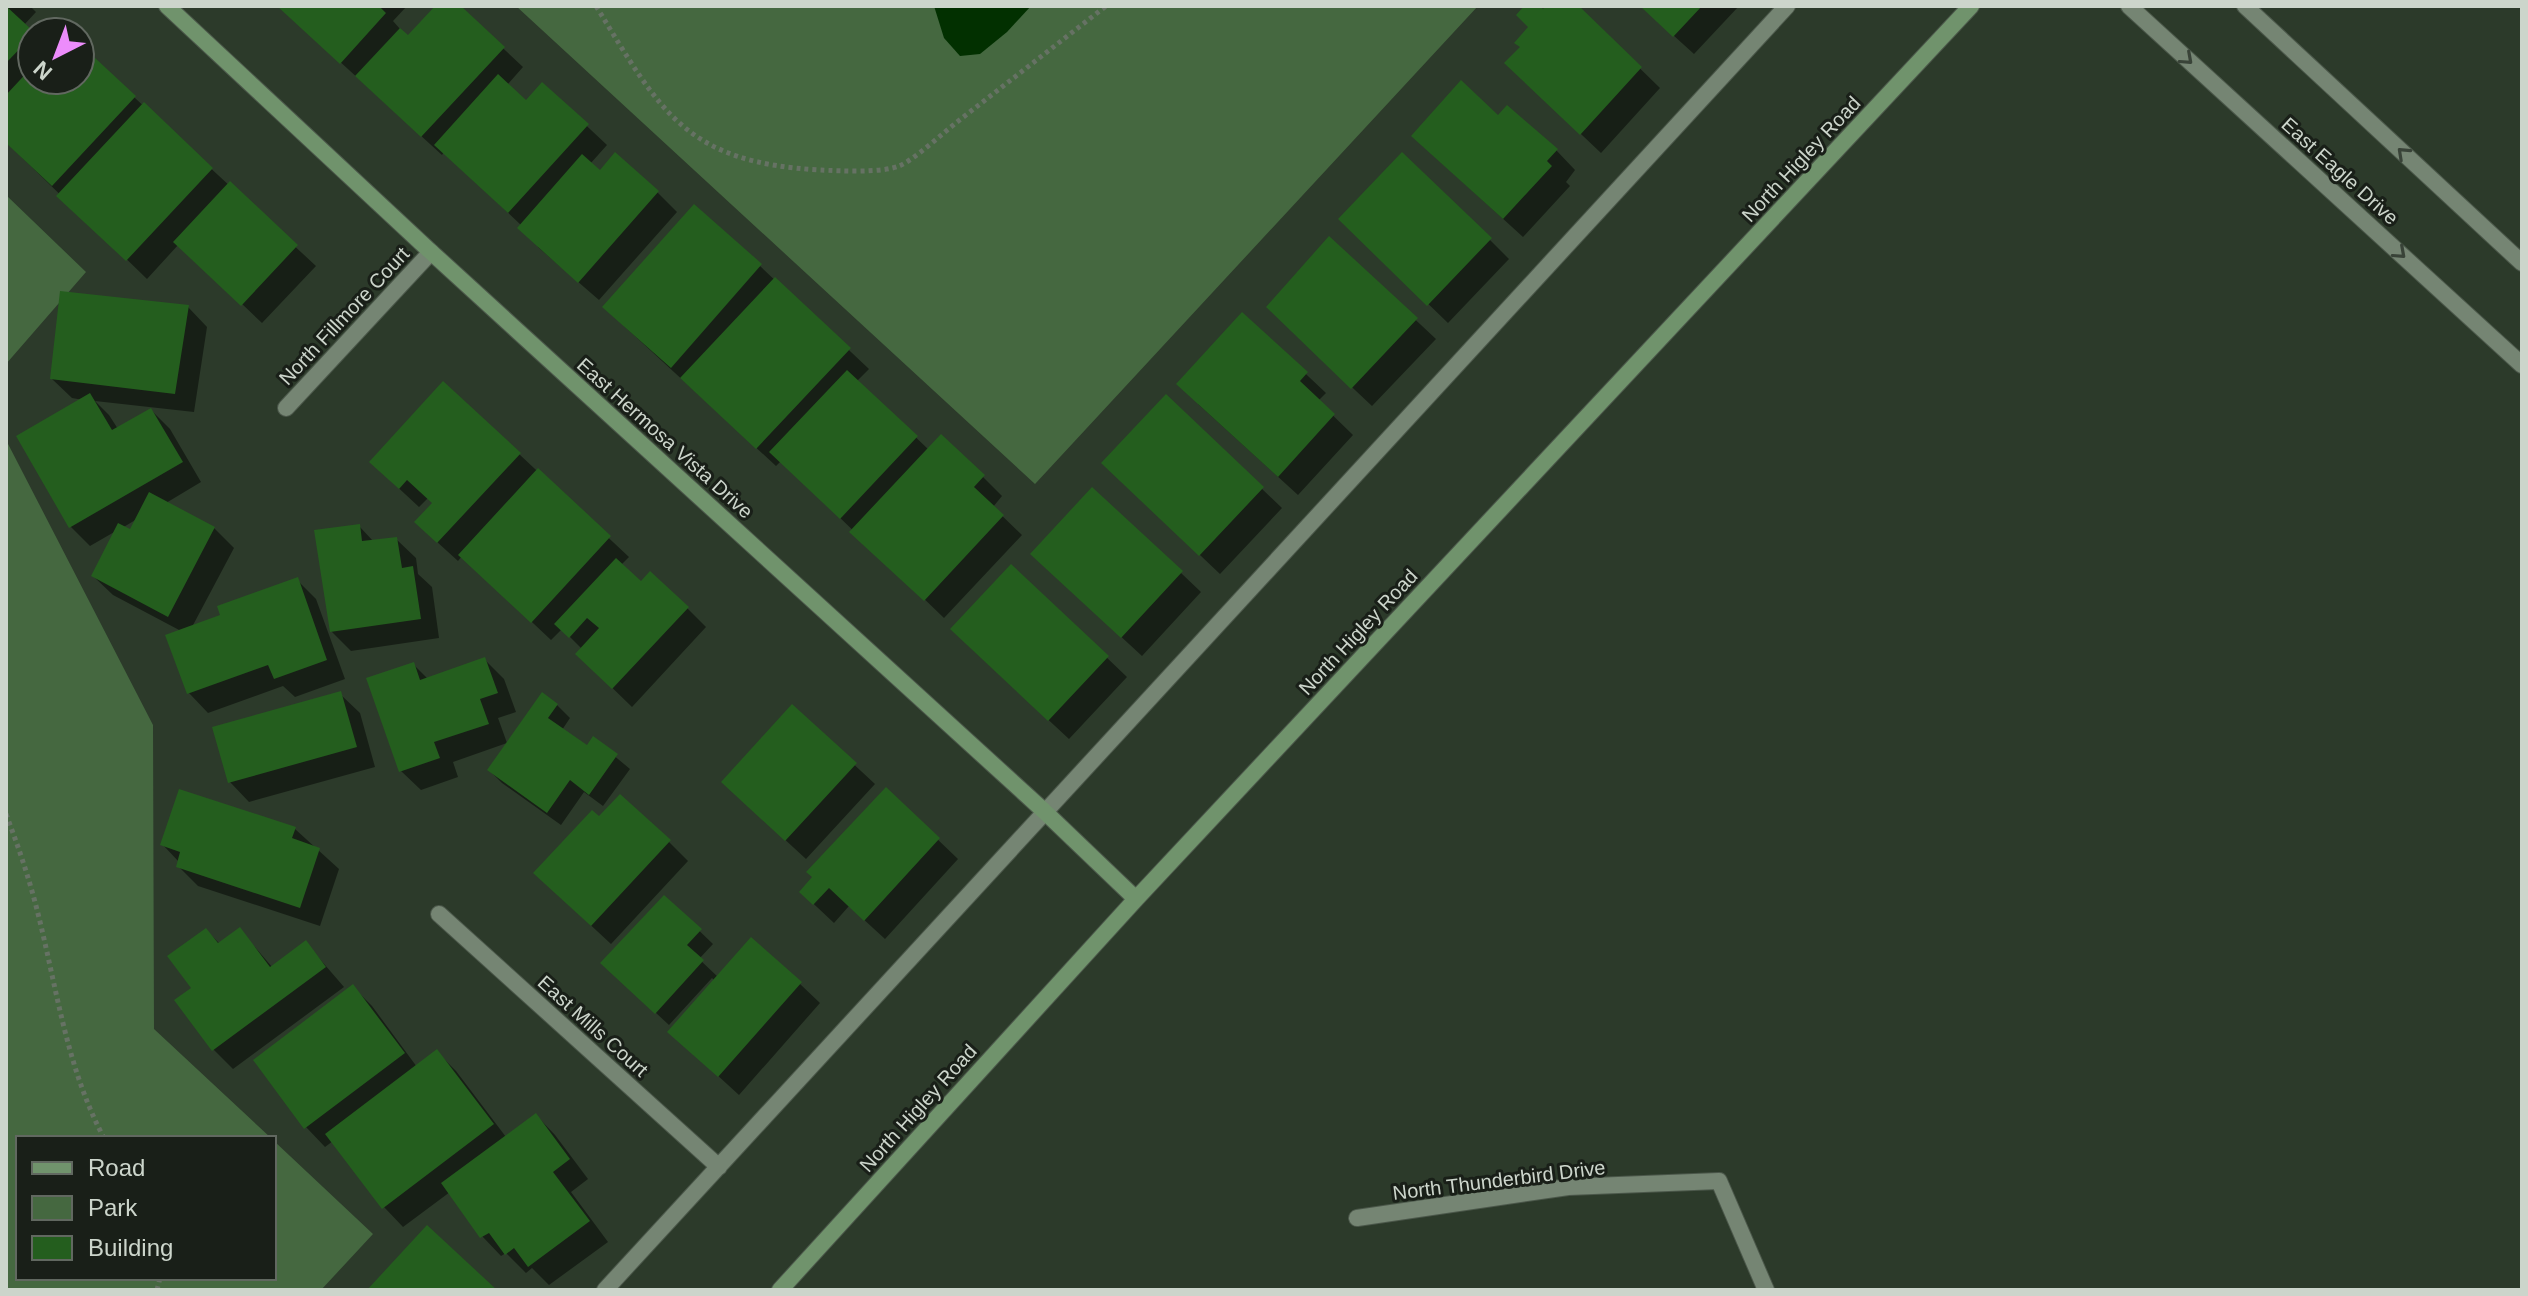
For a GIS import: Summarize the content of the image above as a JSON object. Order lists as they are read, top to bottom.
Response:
{
  "streets": {
    "main road": ["North Higley Road", "East Hermosa Vista Drive"],
    "street": [
      "East Eagle Drive",
      "North Fillmore Court",
      "East Mills Court",
      "North Thunderbird Drive"
    ]
  },
  "crossings": [
    ["North Higley Road", "East Hermosa Vista Drive"],
    ["North Fillmore Court", "East Hermosa Vista Drive"]
  ],
  "legend": ["Road", "Park", "Building"],
  "north": "bottom left"
}
